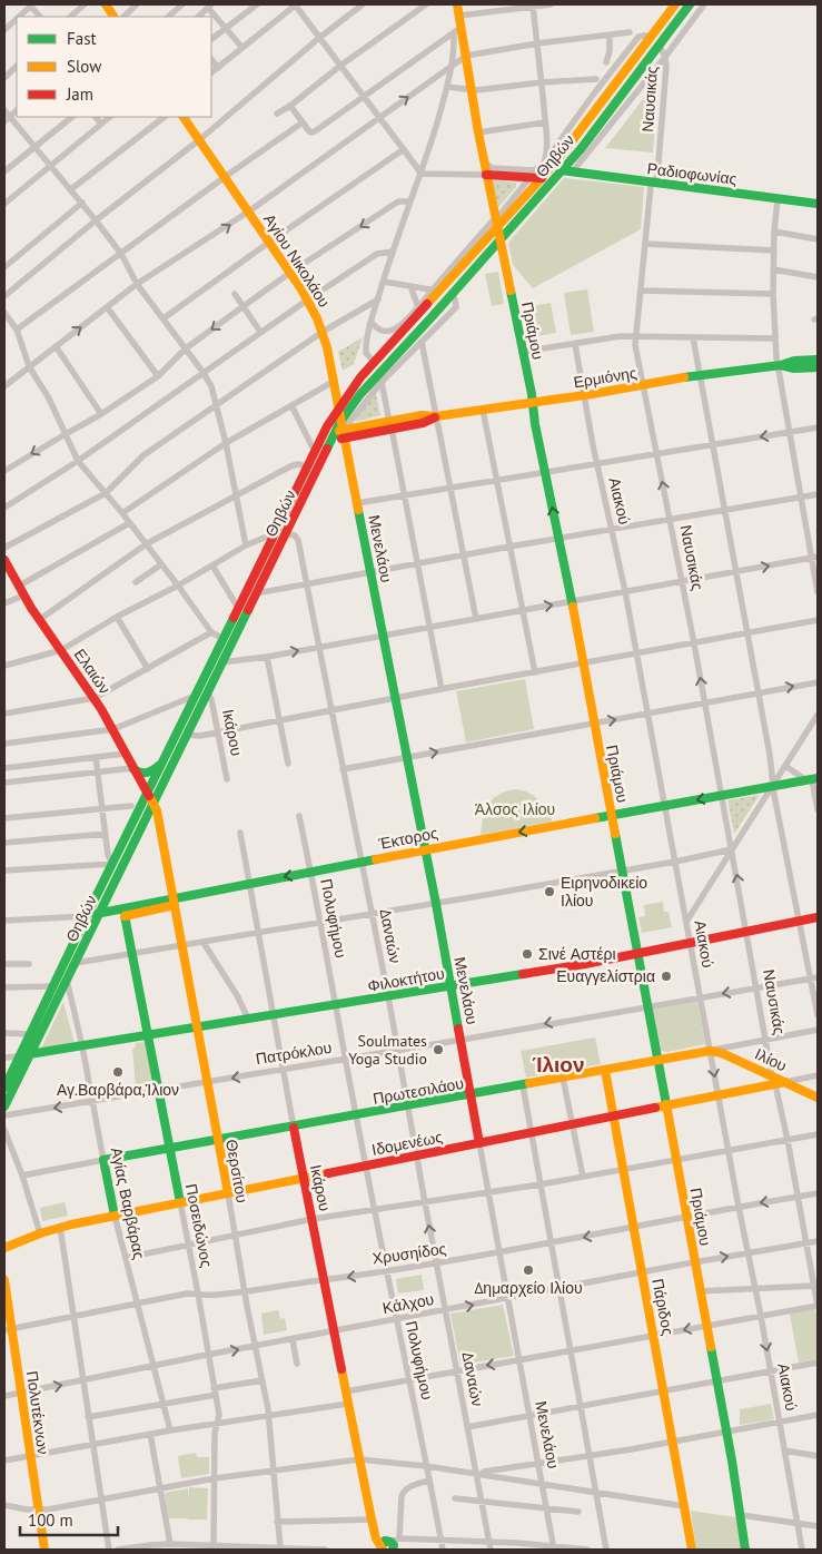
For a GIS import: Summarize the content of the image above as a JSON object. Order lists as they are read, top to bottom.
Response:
{
  "streets": {
    "street": [
      "Ναυσικάς",
      "Θηβών",
      "Ραδιοφωνίας",
      "Αγίου Νικολάου",
      "Πριάμου",
      "Ερμιόνης",
      "Αιακού",
      "Μενελάου",
      "Ελαιών",
      "Ικάρου",
      "Έκτορος",
      "Πολυφήμου",
      "Δαναών",
      "Φιλοκτήτου",
      "Πατρόκλου",
      "Ιλίου",
      "Πρωτεσιλάου",
      "Ιδομενέως",
      "Θερσίτου",
      "Αγίας Βαρβάρας",
      "Ποσειδώνος",
      "Χρυσηίδος",
      "Κάλχου",
      "Πάριδος",
      "Πολυτέκνων"
    ]
  },
  "crossings": [
    ["Ναυσικάς", "Θηβών"],
    ["Ναυσικάς", "Ραδιοφωνίας"],
    ["Ναυσικάς", "Ερμιόνης"],
    ["Ναυσικάς", "Έκτορος"],
    ["Ναυσικάς", "Φιλοκτήτου"],
    ["Ναυσικάς", "Πατρόκλου"],
    ["Ναυσικάς", "Ιλίου"],
    ["Ναυσικάς", "Πρωτεσιλάου"],
    ["Ναυσικάς", "Ιδομενέως"],
    ["Ναυσικάς", "Χρυσηίδος"],
    ["Ναυσικάς", "Κάλχου"],
    ["Θηβών", "Ραδιοφωνίας"],
    ["Θηβών", "Αγίου Νικολάου"],
    ["Θηβών", "Πριάμου"],
    ["Θηβών", "Ερμιόνης"],
    ["Θηβών", "Μενελάου"],
    ["Θηβών", "Ελαιών"],
    ["Θηβών", "Ικάρου"],
    ["Θηβών", "Έκτορος"],
    ["Θηβών", "Δαναών"],
    ["Θηβών", "Φιλοκτήτου"],
    ["Θηβών", "Θερσίτου"],
    ["Θηβών", "Αγίας Βαρβάρας"],
    ["Αγίου Νικολάου", "Ερμιόνης"],
    ["Αγίου Νικολάου", "Μενελάου"],
    ["Πριάμου", "Ερμιόνης"],
    ["Πριάμου", "Έκτορος"],
    ["Πριάμου", "Φιλοκτήτου"],
    ["Πριάμου", "Πατρόκλου"],
    ["Πριάμου", "Πρωτεσιλάου"],
    ["Πριάμου", "Ιδομενέως"],
    ["Πριάμου", "Χρυσηίδος"],
    ["Πριάμου", "Κάλχου"],
    ["Ερμιόνης", "Αιακού"],
    ["Ερμιόνης", "Μενελάου"],
    ["Αιακού", "Έκτορος"],
    ["Αιακού", "Φιλοκτήτου"],
    ["Αιακού", "Πατρόκλου"],
    ["Αιακού", "Ιλίου"],
    ["Αιακού", "Πρωτεσιλάου"],
    ["Αιακού", "Ιδομενέως"],
    ["Αιακού", "Χρυσηίδος"],
    ["Αιακού", "Κάλχου"],
    ["Μενελάου", "Έκτορος"],
    ["Μενελάου", "Φιλοκτήτου"],
    ["Μενελάου", "Πατρόκλου"],
    ["Μενελάου", "Πρωτεσιλάου"],
    ["Μενελάου", "Ιδομενέως"],
    ["Μενελάου", "Χρυσηίδος"],
    ["Μενελάου", "Κάλχου"],
    ["Ελαιών", "Θερσίτου"],
    ["Ικάρου", "Έκτορος"],
    ["Ικάρου", "Φιλοκτήτου"],
    ["Ικάρου", "Πατρόκλου"],
    ["Ικάρου", "Πρωτεσιλάου"],
    ["Ικάρου", "Ιδομενέως"],
    ["Ικάρου", "Χρυσηίδος"],
    ["Ικάρου", "Κάλχου"],
    ["Έκτορος", "Πολυφήμου"],
    ["Έκτορος", "Δαναών"],
    ["Έκτορος", "Θερσίτου"],
    ["Έκτορος", "Ποσειδώνος"],
    ["Πολυφήμου", "Φιλοκτήτου"],
    ["Πολυφήμου", "Πατρόκλου"],
    ["Πολυφήμου", "Πρωτεσιλάου"],
    ["Πολυφήμου", "Ιδομενέως"],
    ["Πολυφήμου", "Χρυσηίδος"],
    ["Πολυφήμου", "Κάλχου"],
    ["Δαναών", "Φιλοκτήτου"],
    ["Δαναών", "Πατρόκλου"],
    ["Δαναών", "Πρωτεσιλάου"],
    ["Δαναών", "Ιδομενέως"],
    ["Δαναών", "Χρυσηίδος"],
    ["Δαναών", "Κάλχου"],
    ["Φιλοκτήτου", "Θερσίτου"],
    ["Φιλοκτήτου", "Αγίας Βαρβάρας"],
    ["Φιλοκτήτου", "Ποσειδώνος"],
    ["Πατρόκλου", "Θερσίτου"],
    ["Πατρόκλου", "Αγίας Βαρβάρας"],
    ["Πατρόκλου", "Ποσειδώνος"],
    ["Ιλίου", "Πρωτεσιλάου"],
    ["Ιλίου", "Ιδομενέως"],
    ["Πρωτεσιλάου", "Θερσίτου"],
    ["Πρωτεσιλάου", "Αγίας Βαρβάρας"],
    ["Πρωτεσιλάου", "Ποσειδώνος"],
    ["Πρωτεσιλάου", "Πάριδος"],
    ["Ιδομενέως", "Θερσίτου"],
    ["Ιδομενέως", "Αγίας Βαρβάρας"],
    ["Ιδομενέως", "Ποσειδώνος"],
    ["Ιδομενέως", "Πάριδος"],
    ["Θερσίτου", "Χρυσηίδος"],
    ["Θερσίτου", "Κάλχου"],
    ["Αγίας Βαρβάρας", "Χρυσηίδος"],
    ["Αγίας Βαρβάρας", "Κάλχου"],
    ["Ποσειδώνος", "Χρυσηίδος"],
    ["Ποσειδώνος", "Κάλχου"],
    ["Χρυσηίδος", "Πάριδος"],
    ["Χρυσηίδος", "Πολυτέκνων"],
    ["Κάλχου", "Πάριδος"],
    ["Κάλχου", "Πολυτέκνων"]
  ],
  "one_way": ["Πατρόκλου"],
  "districts": ["Ίλιον"],
  "parks": ["Άλσος Ιλίου"],
  "places": [
    "Ειρηνοδικείο Ιλίου",
    "Σινέ Αστέρι",
    "Ευαγγελίστρια",
    "Soulmates Yoga Studio",
    "Αγ.Βαρβάρα,Ίλιον",
    "Δημαρχείο Ιλίου"
  ],
  "legend": ["Fast", "Slow", "Jam"],
  "scale_bar": "100 m"
}
